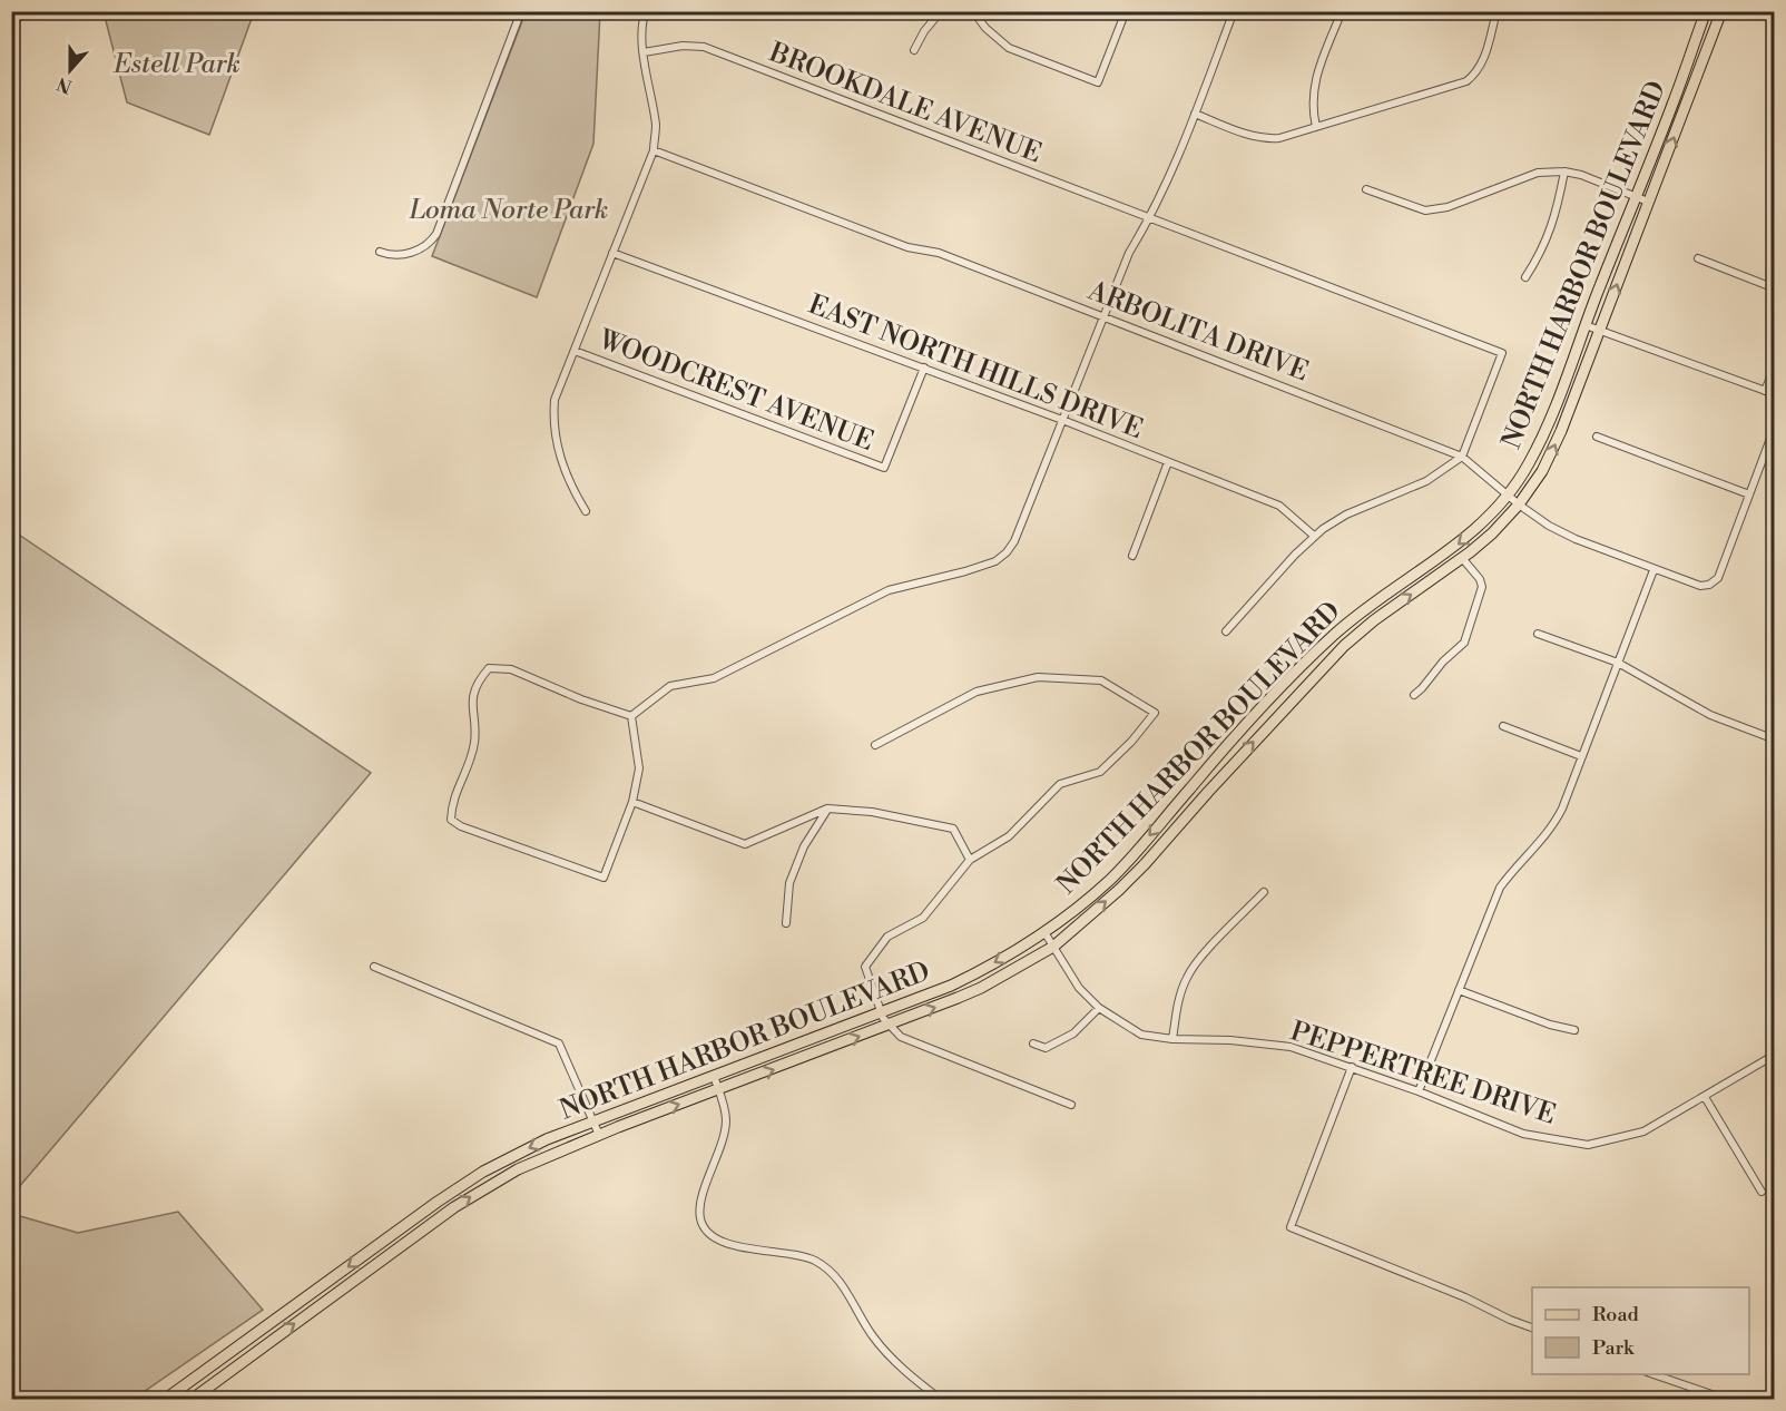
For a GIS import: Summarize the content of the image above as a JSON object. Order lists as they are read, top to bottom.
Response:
{
  "streets": {
    "main road": ["NORTH HARBOR BOULEVARD"],
    "street": [
      "BROOKDALE AVENUE",
      "ARBOLITA DRIVE",
      "EAST NORTH HILLS DRIVE",
      "WOODCREST AVENUE",
      "PEPPERTREE DRIVE"
    ]
  },
  "crossings": [
    ["BROOKDALE AVENUE", "ARBOLITA DRIVE"],
    ["NORTH HARBOR BOULEVARD", "ARBOLITA DRIVE"],
    ["NORTH HARBOR BOULEVARD", "PEPPERTREE DRIVE"],
    ["EAST NORTH HILLS DRIVE", "WOODCREST AVENUE"]
  ],
  "parks": ["Estell Park", "Loma Norte Park"],
  "legend": ["Road", "Park"],
  "north": "bottom"
}
